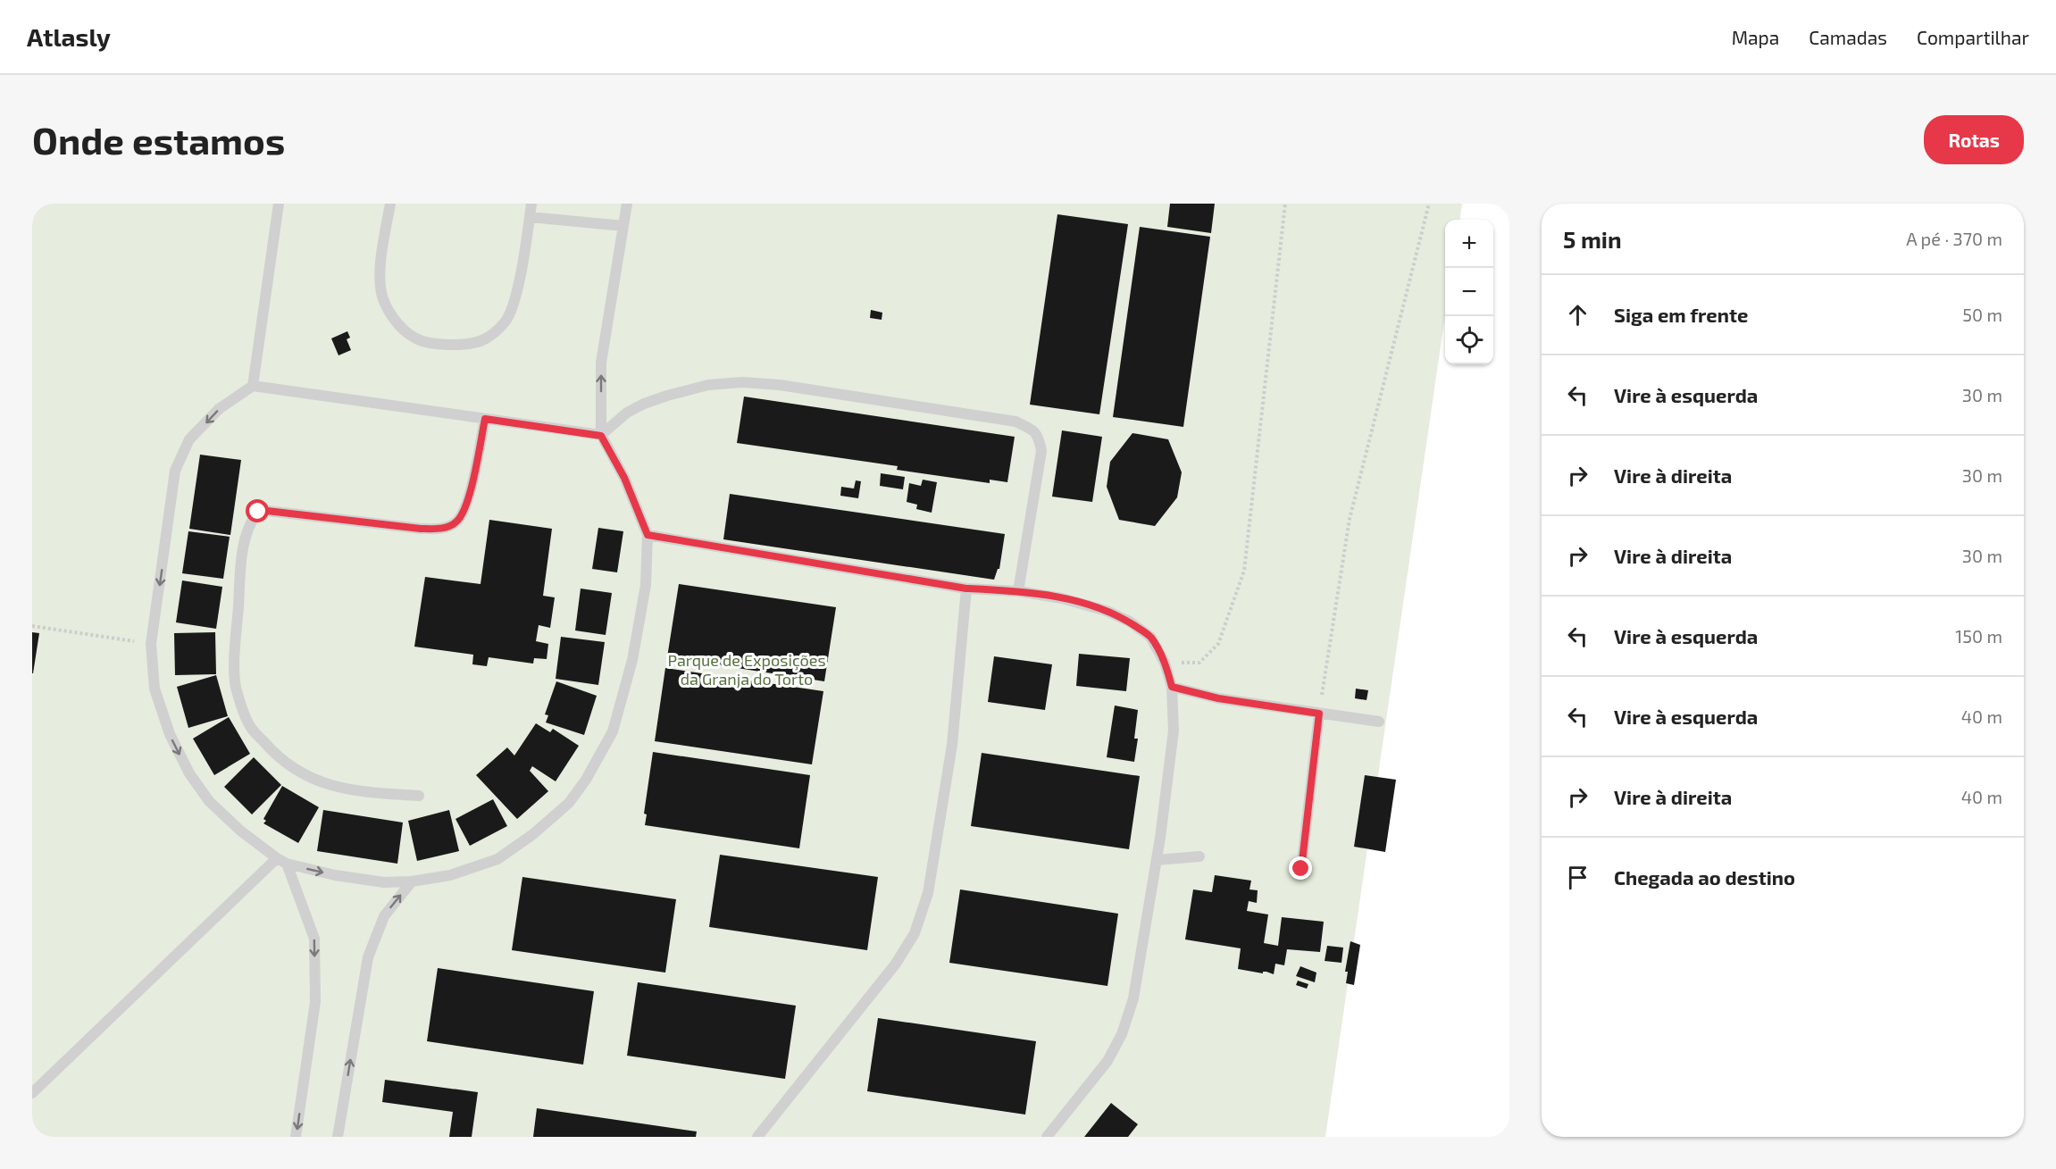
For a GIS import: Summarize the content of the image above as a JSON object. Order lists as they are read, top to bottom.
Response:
{
  "parks": ["Parque de Exposições da Granja do Torto"],
  "page": {
    "header": "Atlasly",
    "nav": ["Mapa", "Camadas", "Compartilhar"],
    "buttons": "Rotas",
    "title": "Onde estamos",
    "heading": ["5 min", "A pé · 370 m"],
    "map_buttons": ["+", "−"],
    "list": [
      ["Siga em frente", "50 m"],
      ["Vire à esquerda", "30 m"],
      ["Vire à direita", "30 m"],
      ["Vire à direita", "30 m"],
      ["Vire à esquerda", "150 m"],
      ["Vire à esquerda", "40 m"],
      ["Vire à direita", "40 m"],
      "Chegada ao destino"
    ]
  }
}
